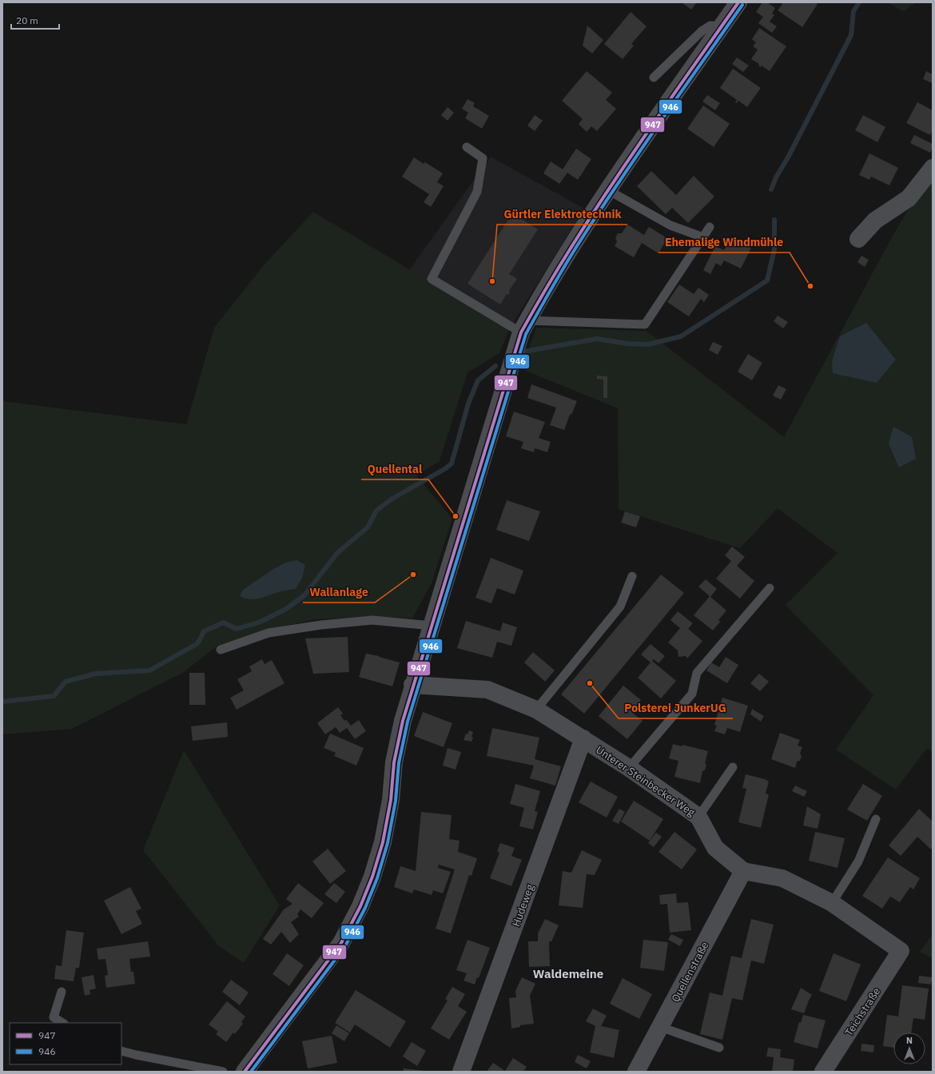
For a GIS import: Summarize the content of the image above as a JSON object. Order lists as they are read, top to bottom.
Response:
{
  "streets": {
    "street": [
      "Unterer Steinbecker Weg",
      "Hudeweg",
      "Quellenstraße",
      "Teichstraße"
    ]
  },
  "crossings": [
    ["Unterer Steinbecker Weg", "Hudeweg"],
    ["Unterer Steinbecker Weg", "Quellenstraße"],
    ["Unterer Steinbecker Weg", "Teichstraße"]
  ],
  "districts": ["Waldemeine"],
  "places": [
    "Gürtler Elektrotechnik",
    "Ehemalige Windmühle",
    "Quellental",
    "Wallanlage",
    "Polsterei JunkerUG"
  ],
  "lines": ["transit line 947", "transit line 946"],
  "legend": ["947", "946"],
  "scale_bar": "20 m",
  "north": "top"
}
